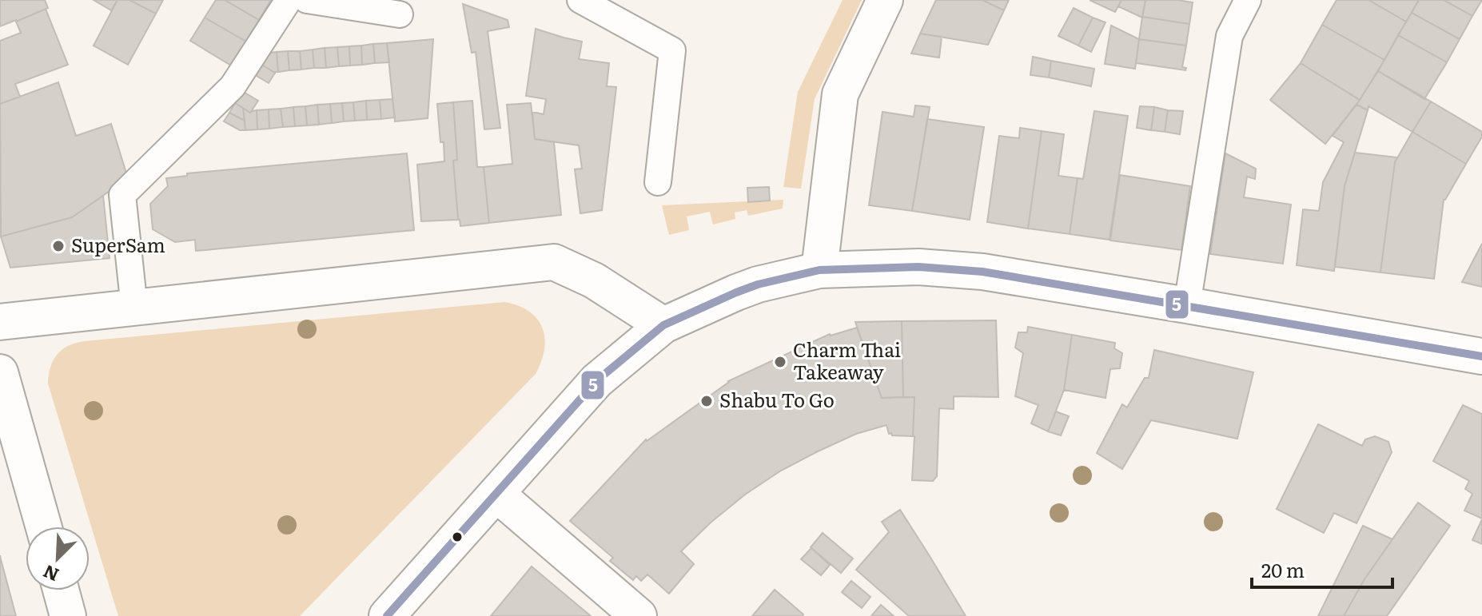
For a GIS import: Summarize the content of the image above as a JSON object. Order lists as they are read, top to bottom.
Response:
{
  "places": ["SuperSam", "Charm Thai Takeaway", "Shabu To Go"],
  "lines": ["transit line 5"],
  "scale_bar": "20 m",
  "north": "bottom left"
}
